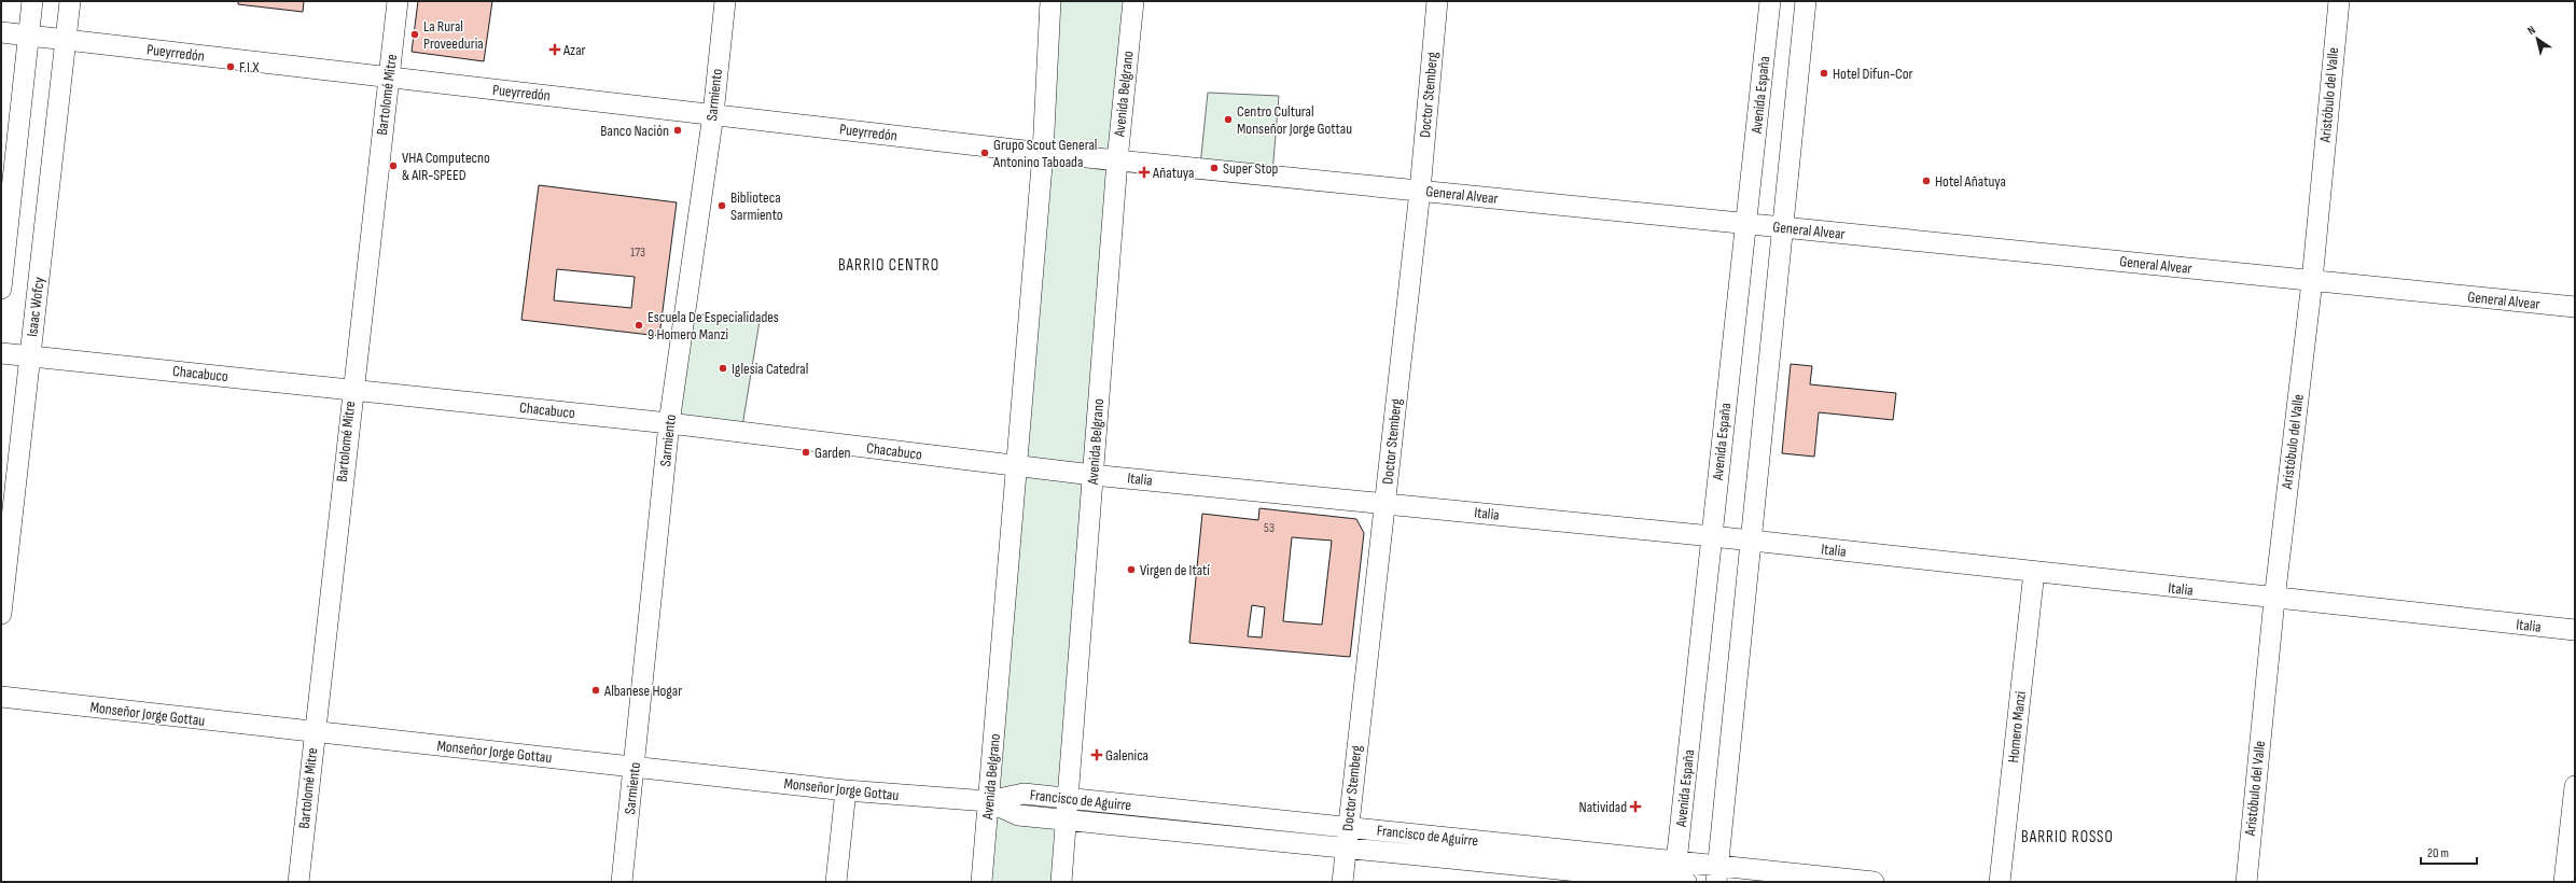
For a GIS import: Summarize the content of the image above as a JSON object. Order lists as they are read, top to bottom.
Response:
{
  "streets": {
    "street": [
      "Pueyrredón",
      "Avenida Belgrano",
      "Bartolomé Mitre",
      "Sarmiento",
      "Doctor Stemberg",
      "Avenida España",
      "Aristóbulo del Valle",
      "General Alvear",
      "Isaac Wofcy",
      "Chacabuco",
      "Italia",
      "Monseñor Jorge Gottau",
      "Homero Manzi",
      "Francisco de Aguirre"
    ]
  },
  "crossings": [
    ["Pueyrredón", "Avenida Belgrano"],
    ["Pueyrredón", "Bartolomé Mitre"],
    ["Pueyrredón", "Sarmiento"],
    ["Pueyrredón", "General Alvear"],
    ["Pueyrredón", "Isaac Wofcy"],
    ["Avenida Belgrano", "General Alvear"],
    ["Avenida Belgrano", "Chacabuco"],
    ["Avenida Belgrano", "Italia"],
    ["Avenida Belgrano", "Monseñor Jorge Gottau"],
    ["Avenida Belgrano", "Francisco de Aguirre"],
    ["Bartolomé Mitre", "Chacabuco"],
    ["Bartolomé Mitre", "Monseñor Jorge Gottau"],
    ["Sarmiento", "Chacabuco"],
    ["Sarmiento", "Monseñor Jorge Gottau"],
    ["Doctor Stemberg", "General Alvear"],
    ["Doctor Stemberg", "Italia"],
    ["Doctor Stemberg", "Francisco de Aguirre"],
    ["Avenida España", "General Alvear"],
    ["Avenida España", "Italia"],
    ["Avenida España", "Francisco de Aguirre"],
    ["Aristóbulo del Valle", "General Alvear"],
    ["Aristóbulo del Valle", "Italia"],
    ["Isaac Wofcy", "Chacabuco"],
    ["Chacabuco", "Italia"],
    ["Italia", "Homero Manzi"],
    ["Monseñor Jorge Gottau", "Francisco de Aguirre"]
  ],
  "districts": ["BARRIO CENTRO", "BARRIO ROSSO"],
  "places": {
    "other": [
      "La Rural Proveeduria",
      "F.I.X",
      "Hotel Difun-Cor",
      "Centro Cultural Monseñor Jorge Gottau",
      "Banco Nación",
      "Grupo Scout General Antonino Taboada",
      "VHA Computecno & AIR-SPEED",
      "Super Stop",
      "Hotel Añatuya",
      "Biblioteca Sarmiento",
      "Escuela De Especialidades 9 Homero Manzi",
      "Iglesia Catedral",
      "Garden",
      "Virgen de Itatí",
      "Albanese Hogar"
    ],
    "health": [
      "Azar",
      "Añatuya",
      "Galenica",
      "Natividad"
    ]
  },
  "house_numbers": ["173", "53"],
  "scale_bar": "20 m",
  "north": "top left"
}
